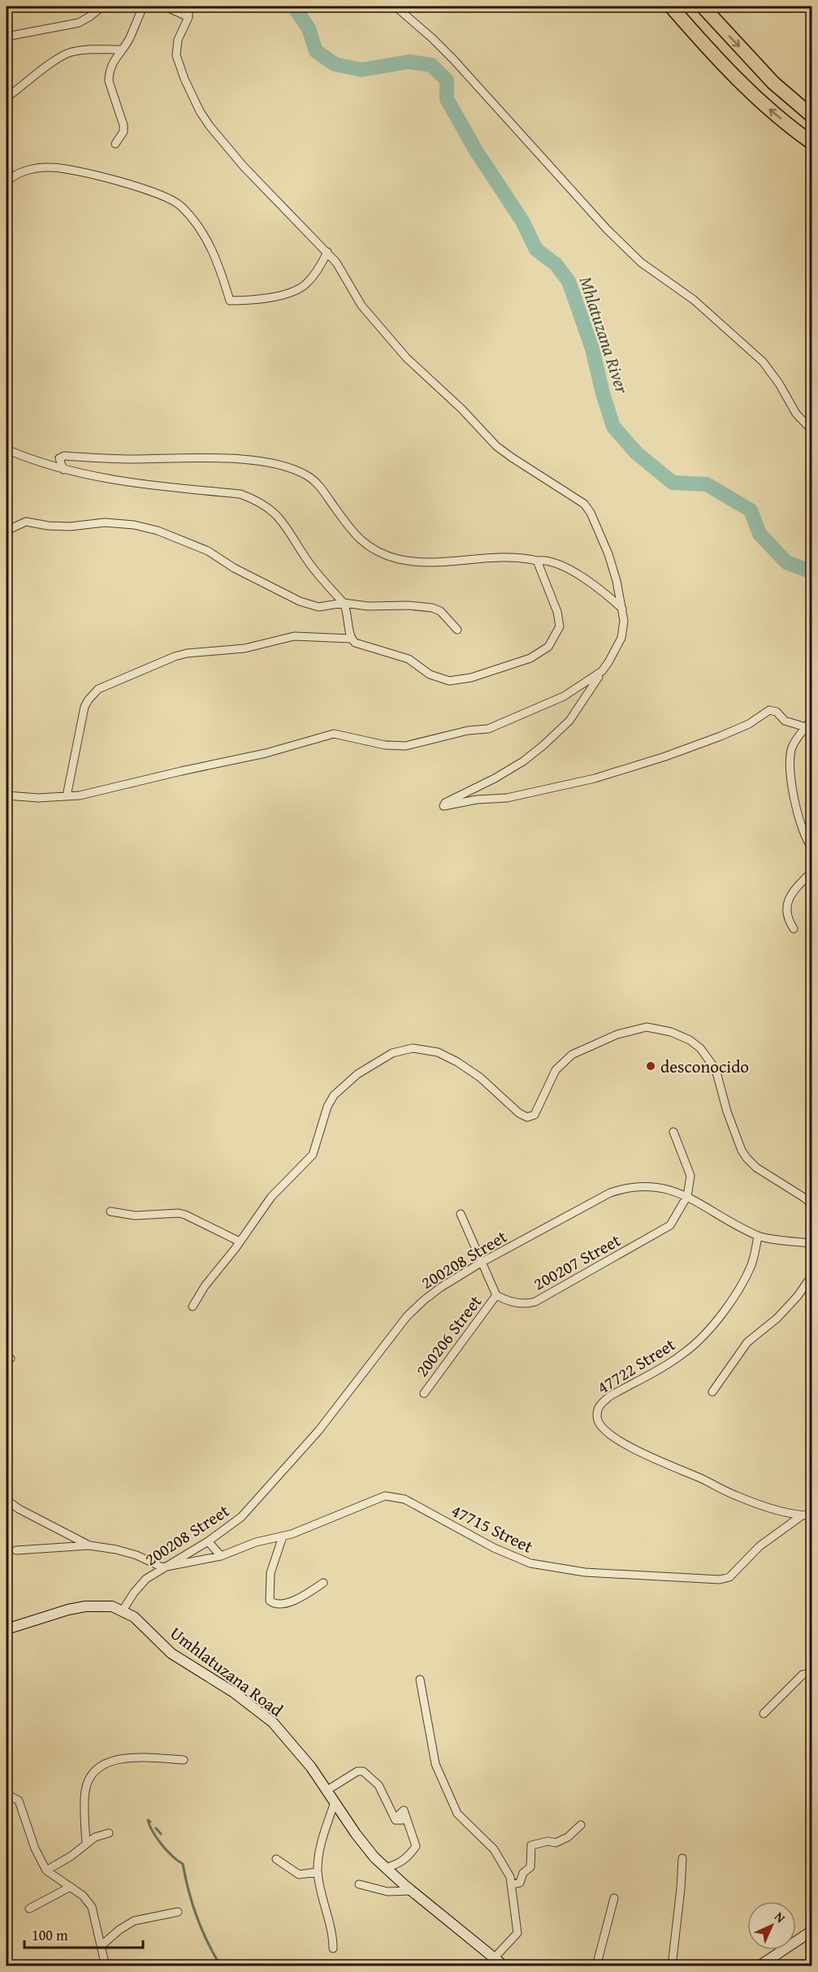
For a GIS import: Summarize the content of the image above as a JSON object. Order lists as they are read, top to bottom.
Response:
{
  "streets": {
    "street": [
      "200208 Street",
      "200207 Street",
      "200206 Street",
      "47722 Street",
      "47715 Street",
      "Umhlatuzana Road"
    ]
  },
  "crossings": [
    ["200208 Street", "200207 Street"],
    ["200208 Street", "47722 Street"],
    ["200208 Street", "47715 Street"],
    ["200208 Street", "Umhlatuzana Road"],
    ["200207 Street", "200206 Street"],
    ["47722 Street", "47715 Street"]
  ],
  "water": ["Mhlatuzana River"],
  "places": ["desconocido"],
  "scale_bar": "100 m",
  "north": "top right"
}
